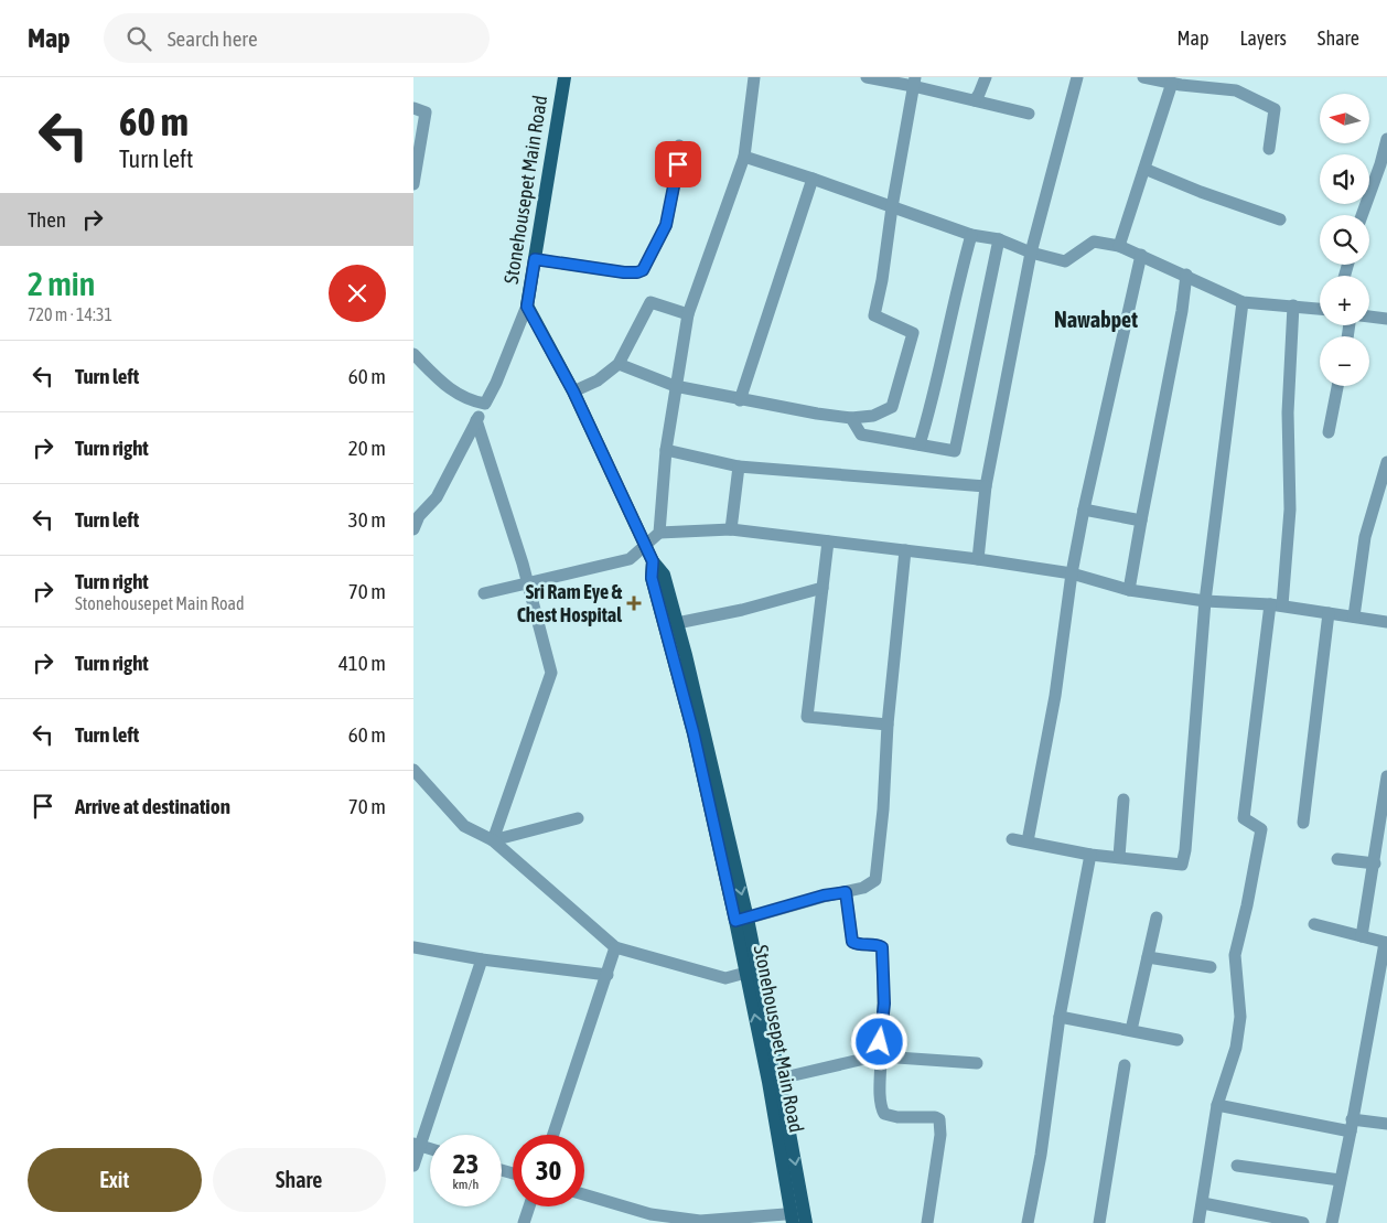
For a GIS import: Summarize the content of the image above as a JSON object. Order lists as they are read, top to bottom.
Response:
{
  "streets": {
    "main road": ["Stonehousepet Main Road"]
  },
  "districts": ["Nawabpet"],
  "places": {
    "health": ["Sri Ram Eye & Chest Hospital"]
  },
  "north": "left",
  "page": {
    "header": "Map",
    "search": "Search here",
    "nav": ["Map", "Layers", "Share"],
    "turn": ["60 m", "Turn left"],
    "map_buttons": ["+", "−"],
    "then": "Then",
    "heading": ["2 min", "720 m · 14:31"],
    "list": [
      {
        "name": "Turn left",
        "value": "60 m"
      },
      {
        "name": "Turn right",
        "value": "20 m"
      },
      {
        "name": "Turn left",
        "value": "30 m"
      },
      {
        "name": "Turn right",
        "note": "Stonehousepet Main Road",
        "value": "70 m"
      },
      {
        "name": "Turn right",
        "value": "410 m"
      },
      {
        "name": "Turn left",
        "value": "60 m"
      },
      {
        "name": "Arrive at destination",
        "value": "70 m"
      }
    ],
    "speed": "23 km/h",
    "limit": "30",
    "buttons": ["Exit", "Share"]
  }
}
